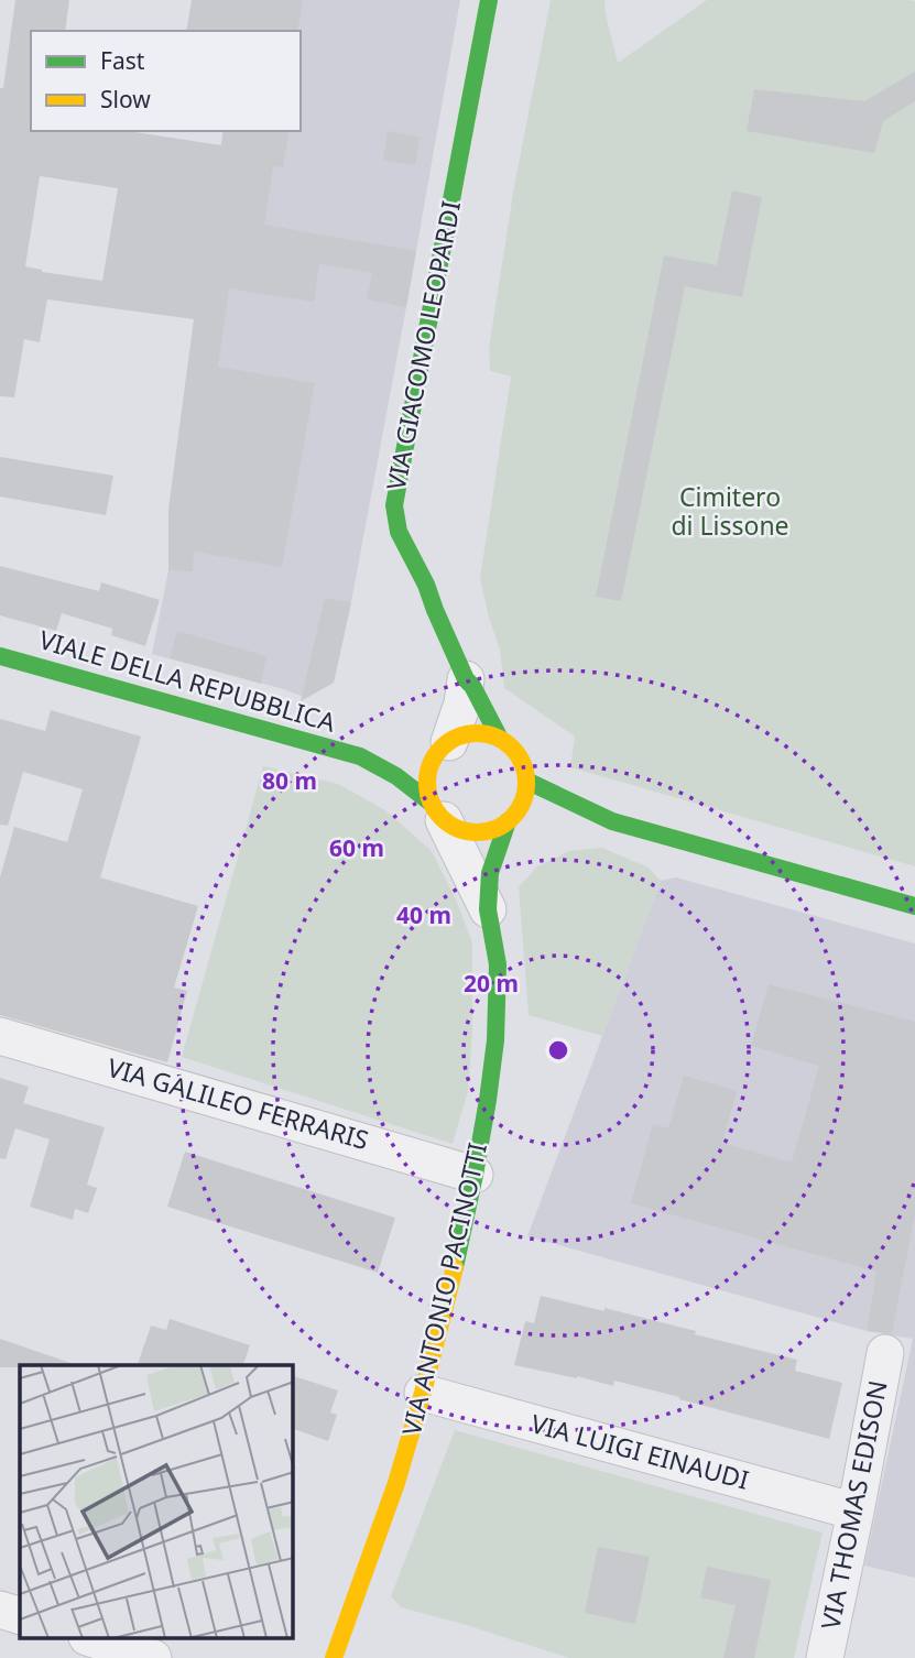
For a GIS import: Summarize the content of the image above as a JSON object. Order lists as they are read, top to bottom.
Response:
{
  "streets": {
    "street": [
      "VIA GIACOMO LEOPARDI",
      "VIALE DELLA REPUBBLICA",
      "VIA GALILEO FERRARIS",
      "VIA ANTONIO PACINOTTI",
      "VIA LUIGI EINAUDI",
      "VIA THOMAS EDISON"
    ]
  },
  "crossings": [
    ["VIA GIACOMO LEOPARDI", "VIALE DELLA REPUBBLICA"],
    ["VIA GIACOMO LEOPARDI", "VIA ANTONIO PACINOTTI"],
    ["VIALE DELLA REPUBBLICA", "VIA ANTONIO PACINOTTI"],
    ["VIA GALILEO FERRARIS", "VIA ANTONIO PACINOTTI"],
    ["VIA ANTONIO PACINOTTI", "VIA LUIGI EINAUDI"],
    ["VIA LUIGI EINAUDI", "VIA THOMAS EDISON"]
  ],
  "parks": ["Cimitero di Lissone"],
  "legend": ["Fast", "Slow"],
  "rings": [
    "80 m",
    "60 m",
    "40 m",
    "20 m"
  ]
}
